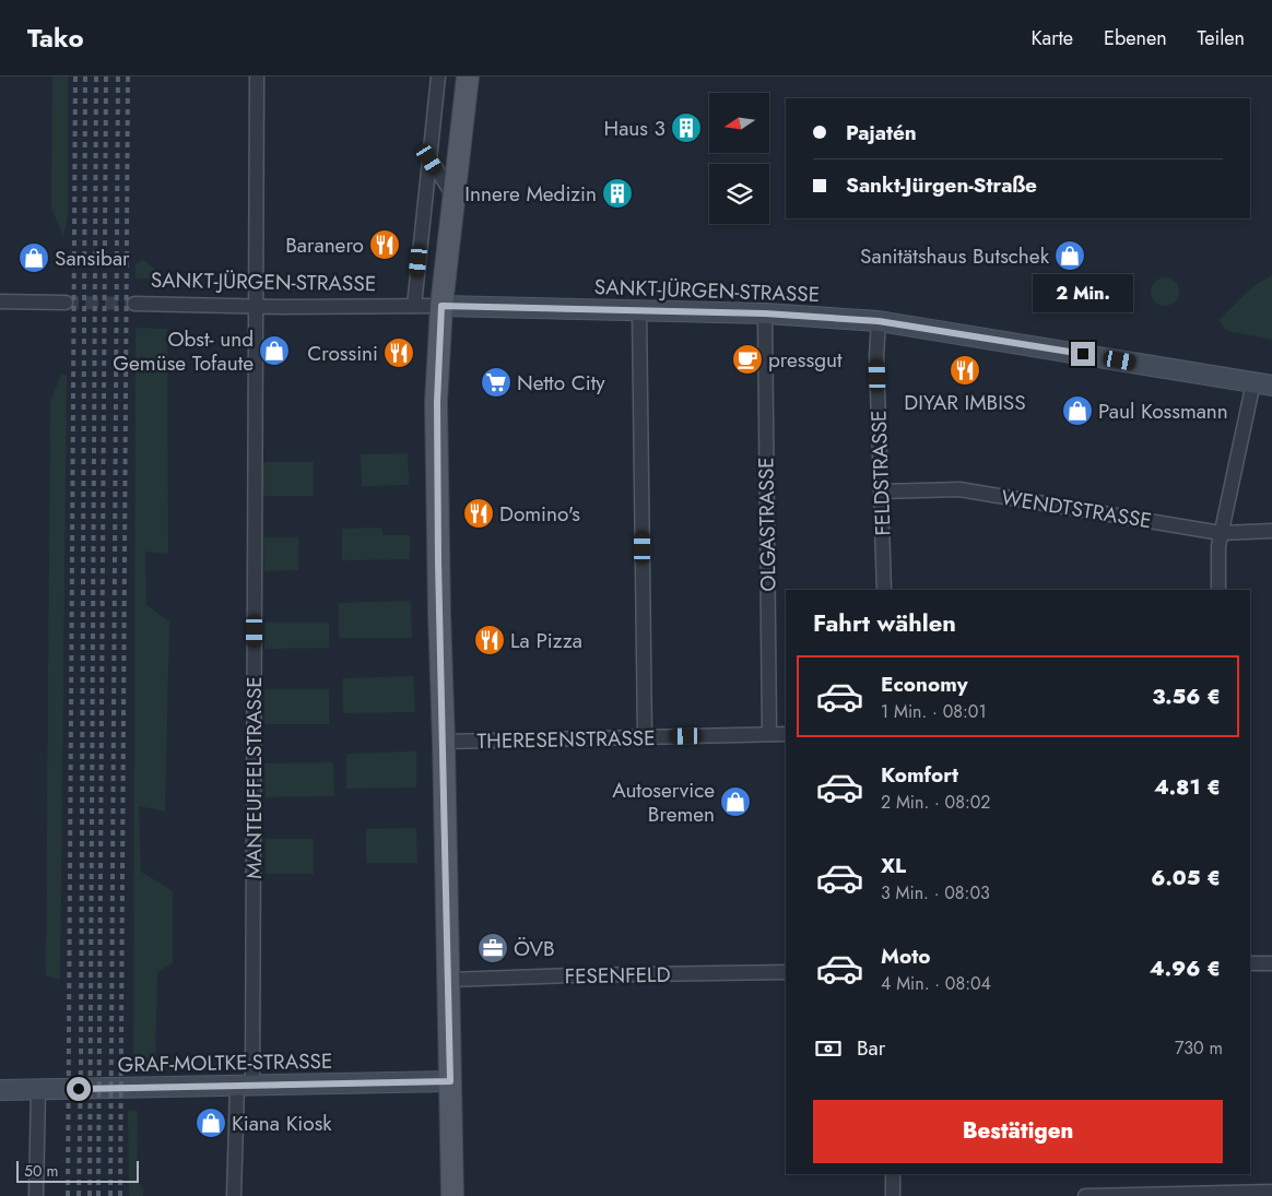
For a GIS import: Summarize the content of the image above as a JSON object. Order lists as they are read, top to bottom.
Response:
{
  "streets": {
    "street": [
      "SANKT-JÜRGEN-STRASSE",
      "FELDSTRASSE",
      "WENDTSTRASSE",
      "OLGASTRASSE",
      "THERESENSTRASSE",
      "MANTEUFFELSTRASSE",
      "FESENFELD",
      "GRAF-MOLTKE-STRASSE"
    ]
  },
  "crossings": [
    ["SANKT-JÜRGEN-STRASSE", "FELDSTRASSE"],
    ["SANKT-JÜRGEN-STRASSE", "OLGASTRASSE"],
    ["SANKT-JÜRGEN-STRASSE", "MANTEUFFELSTRASSE"],
    ["FELDSTRASSE", "WENDTSTRASSE"],
    ["OLGASTRASSE", "THERESENSTRASSE"],
    ["MANTEUFFELSTRASSE", "GRAF-MOLTKE-STRASSE"]
  ],
  "places": {
    "building": ["Haus 3", "Innere Medizin"],
    "restaurant": [
      "Baranero",
      "Crossini",
      "DIYAR IMBISS",
      "Domino's",
      "La Pizza"
    ],
    "shop": [
      "Sanitätshaus Butschek",
      "Sansibar",
      "Obst- und Gemüse Tofaute",
      "Paul Kossmann",
      "Autoservice Bremen",
      "Kiana Kiosk"
    ],
    "cafe": ["pressgut"],
    "supermarket": ["Netto City"],
    "office": ["ÖVB"]
  },
  "scale_bar": "50 m",
  "north": "left",
  "page": {
    "header": "Tako",
    "nav": ["Karte", "Ebenen", "Teilen"],
    "banner": ["Pajatén", "Sankt-Jürgen-Straße"],
    "bubble": "2 Min.",
    "heading": "Fahrt wählen",
    "list": [
      {
        "name": "Economy",
        "note": "1 Min. · 08:01",
        "value": "3.56 €"
      },
      {
        "name": "Komfort",
        "note": "2 Min. · 08:02",
        "value": "4.81 €"
      },
      {
        "name": "XL",
        "note": "3 Min. · 08:03",
        "value": "6.05 €"
      },
      {
        "name": "Moto",
        "note": "4 Min. · 08:04",
        "value": "4.96 €"
      }
    ],
    "pay": ["Bar", "730 m"],
    "buttons": "Bestätigen",
    "scale": "50 m"
  }
}
